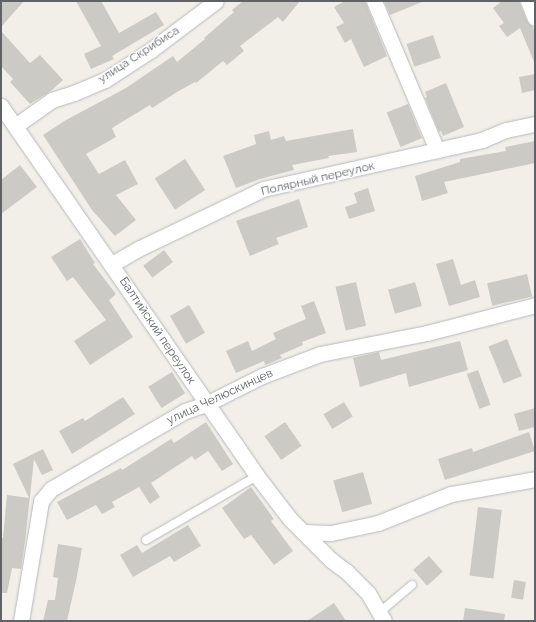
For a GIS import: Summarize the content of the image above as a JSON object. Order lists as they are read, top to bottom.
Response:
{
  "streets": {
    "street": [
      "улица Скрибиса",
      "Полярный переулок",
      "Балтийский переулок",
      "улица Челюскинцев"
    ]
  },
  "crossings": [
    ["улица Скрибиса", "Балтийский переулок"],
    ["Полярный переулок", "Балтийский переулок"],
    ["Балтийский переулок", "улица Челюскинцев"]
  ]
}
